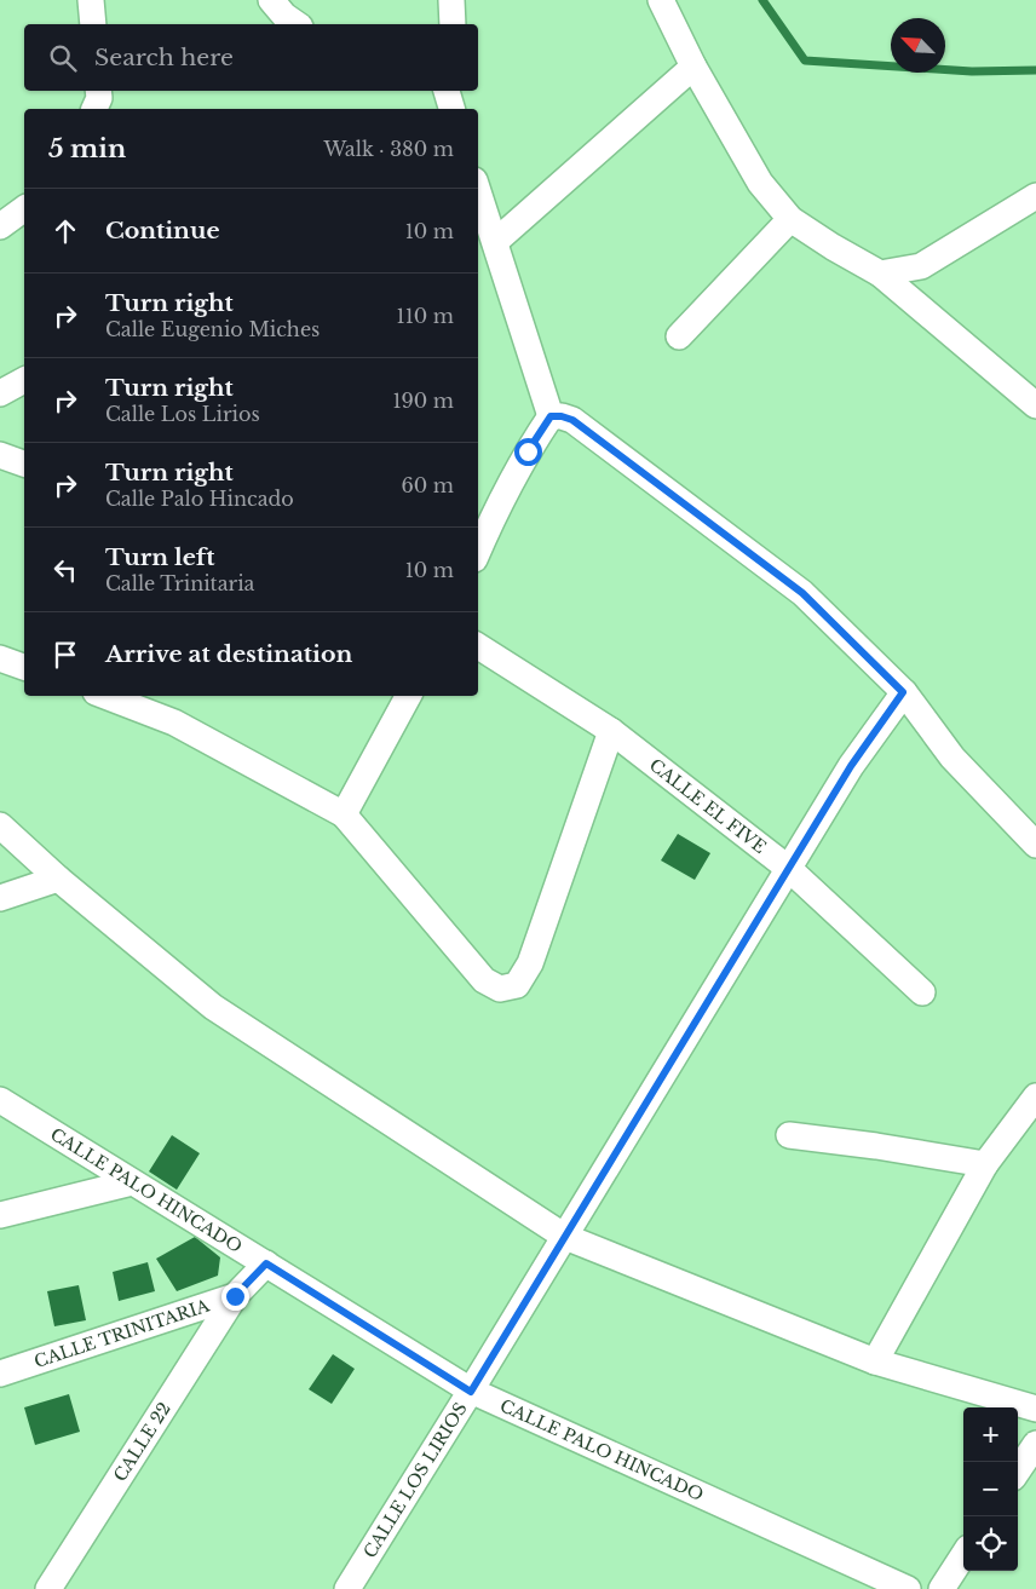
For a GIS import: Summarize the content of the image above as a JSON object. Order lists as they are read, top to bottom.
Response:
{
  "streets": {
    "street": [
      "CALLE EL FIVE",
      "CALLE PALO HINCADO",
      "CALLE TRINITARIA",
      "CALLE 22",
      "CALLE LOS LIRIOS"
    ]
  },
  "crossings": [
    ["CALLE EL FIVE", "CALLE LOS LIRIOS"],
    ["CALLE PALO HINCADO", "CALLE TRINITARIA"],
    ["CALLE PALO HINCADO", "CALLE LOS LIRIOS"],
    ["CALLE TRINITARIA", "CALLE 22"]
  ],
  "north": "top left",
  "page": {
    "search": "Search here",
    "heading": ["5 min", "Walk · 380 m"],
    "list": [
      ["Continue", "10 m"],
      ["Turn right", "Calle Eugenio Miches", "110 m"],
      ["Turn right", "Calle Los Lirios", "190 m"],
      ["Turn right", "Calle Palo Hincado", "60 m"],
      ["Turn left", "Calle Trinitaria", "10 m"],
      "Arrive at destination"
    ],
    "map_buttons": ["+", "−"]
  }
}
